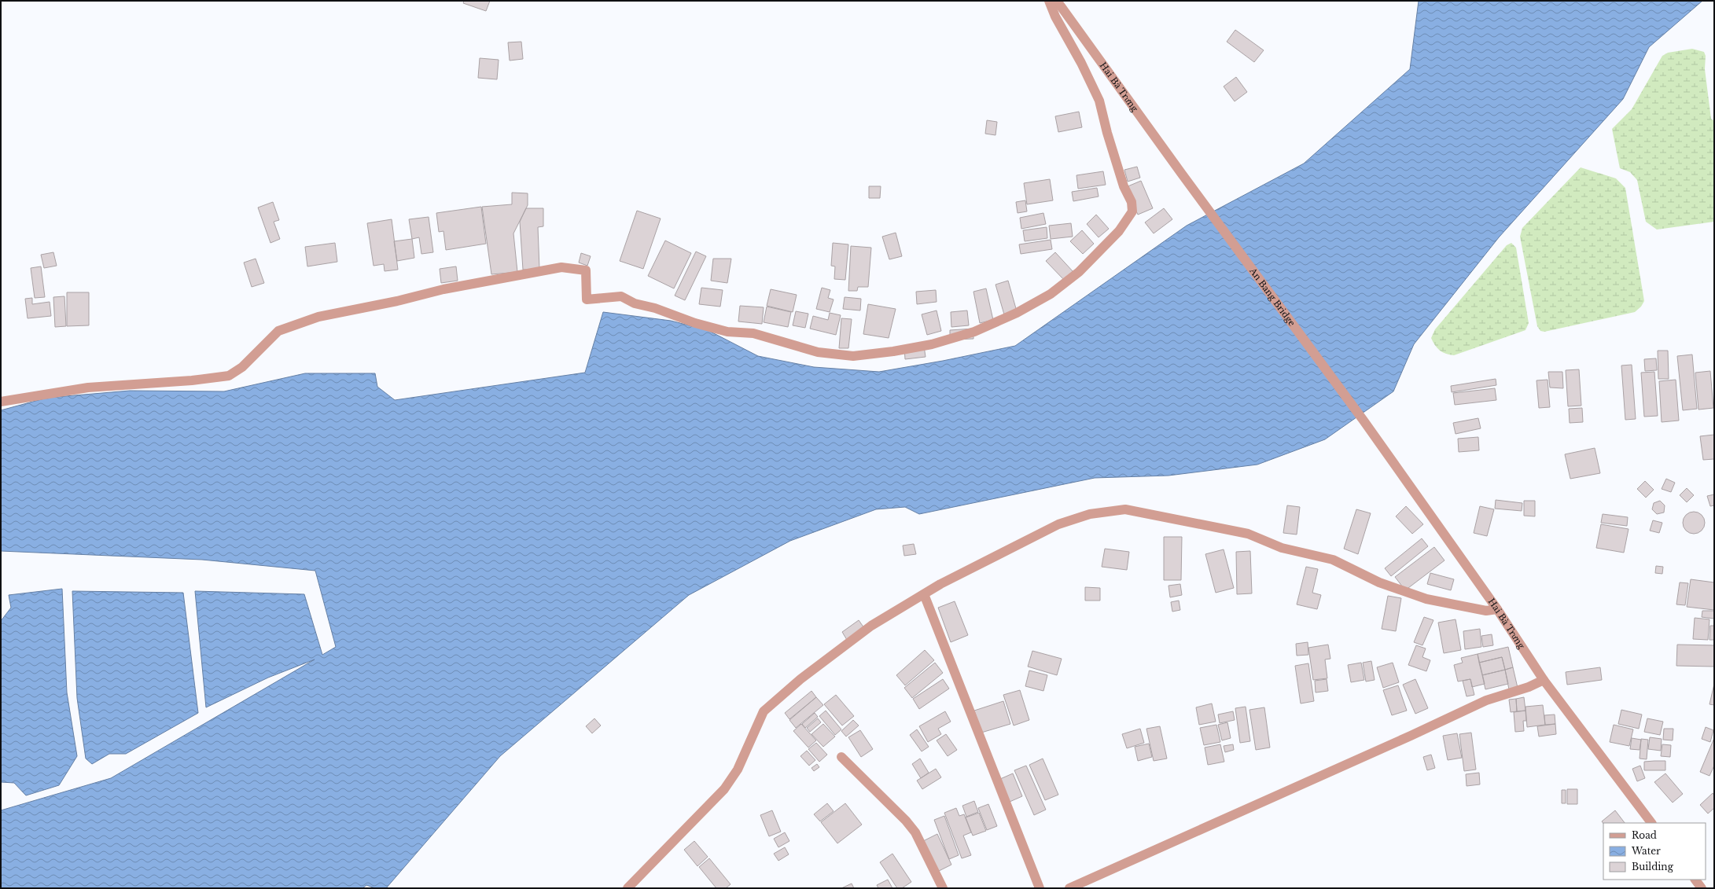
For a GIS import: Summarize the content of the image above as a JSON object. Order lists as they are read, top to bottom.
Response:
{
  "streets": {
    "street": ["Hai Bà Trưng", "An Bang Bridge"]
  },
  "crossings": [
    ["Hai Bà Trưng", "An Bang Bridge"]
  ],
  "legend": ["Road", "Water", "Building"]
}
